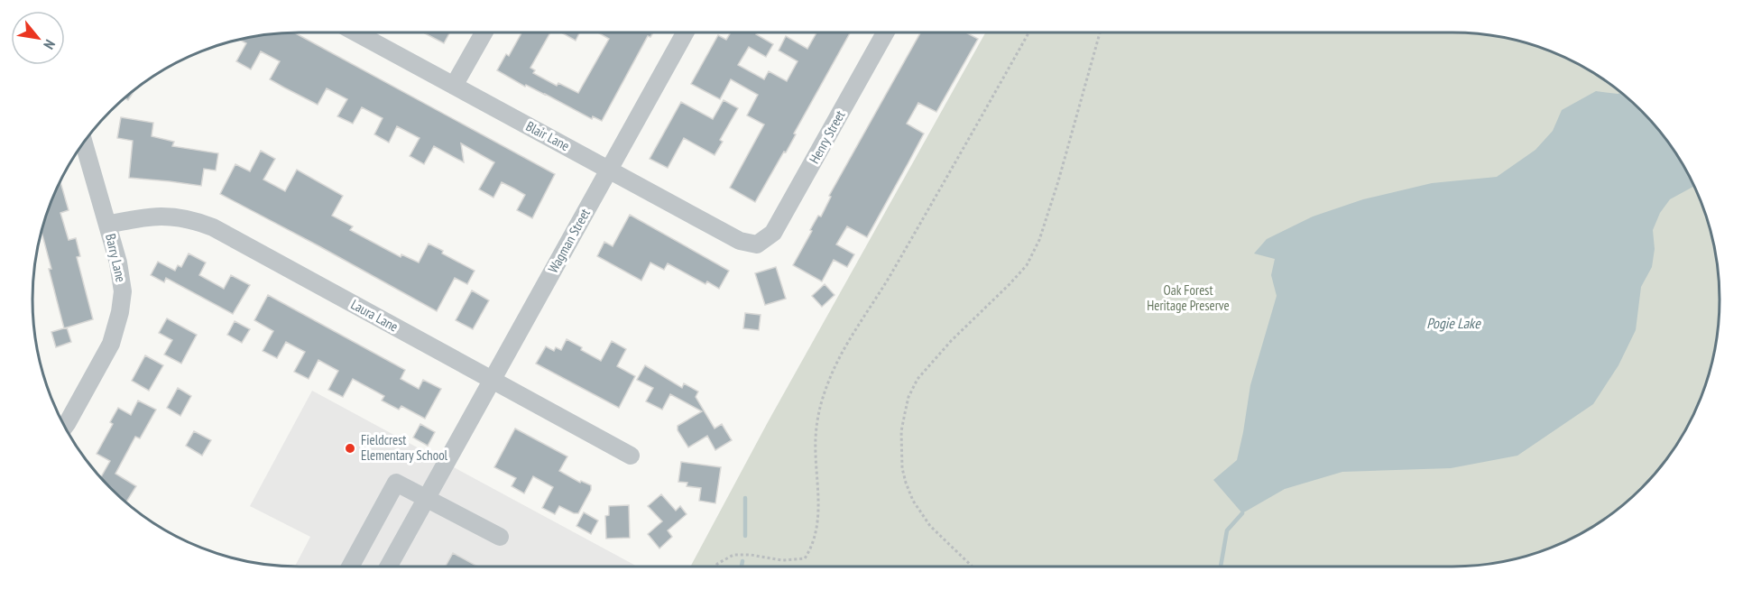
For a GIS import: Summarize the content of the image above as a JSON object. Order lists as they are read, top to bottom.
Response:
{
  "streets": {
    "street": [
      "Blair Lane",
      "Henry Street",
      "Wagman Street",
      "Barry Lane",
      "Laura Lane"
    ]
  },
  "crossings": [
    ["Blair Lane", "Henry Street"],
    ["Blair Lane", "Wagman Street"],
    ["Wagman Street", "Laura Lane"],
    ["Barry Lane", "Laura Lane"]
  ],
  "water": ["Pogie Lake"],
  "parks": ["Oak Forest Heritage Preserve"],
  "places": ["Fieldcrest Elementary School"],
  "north": "bottom right"
}
